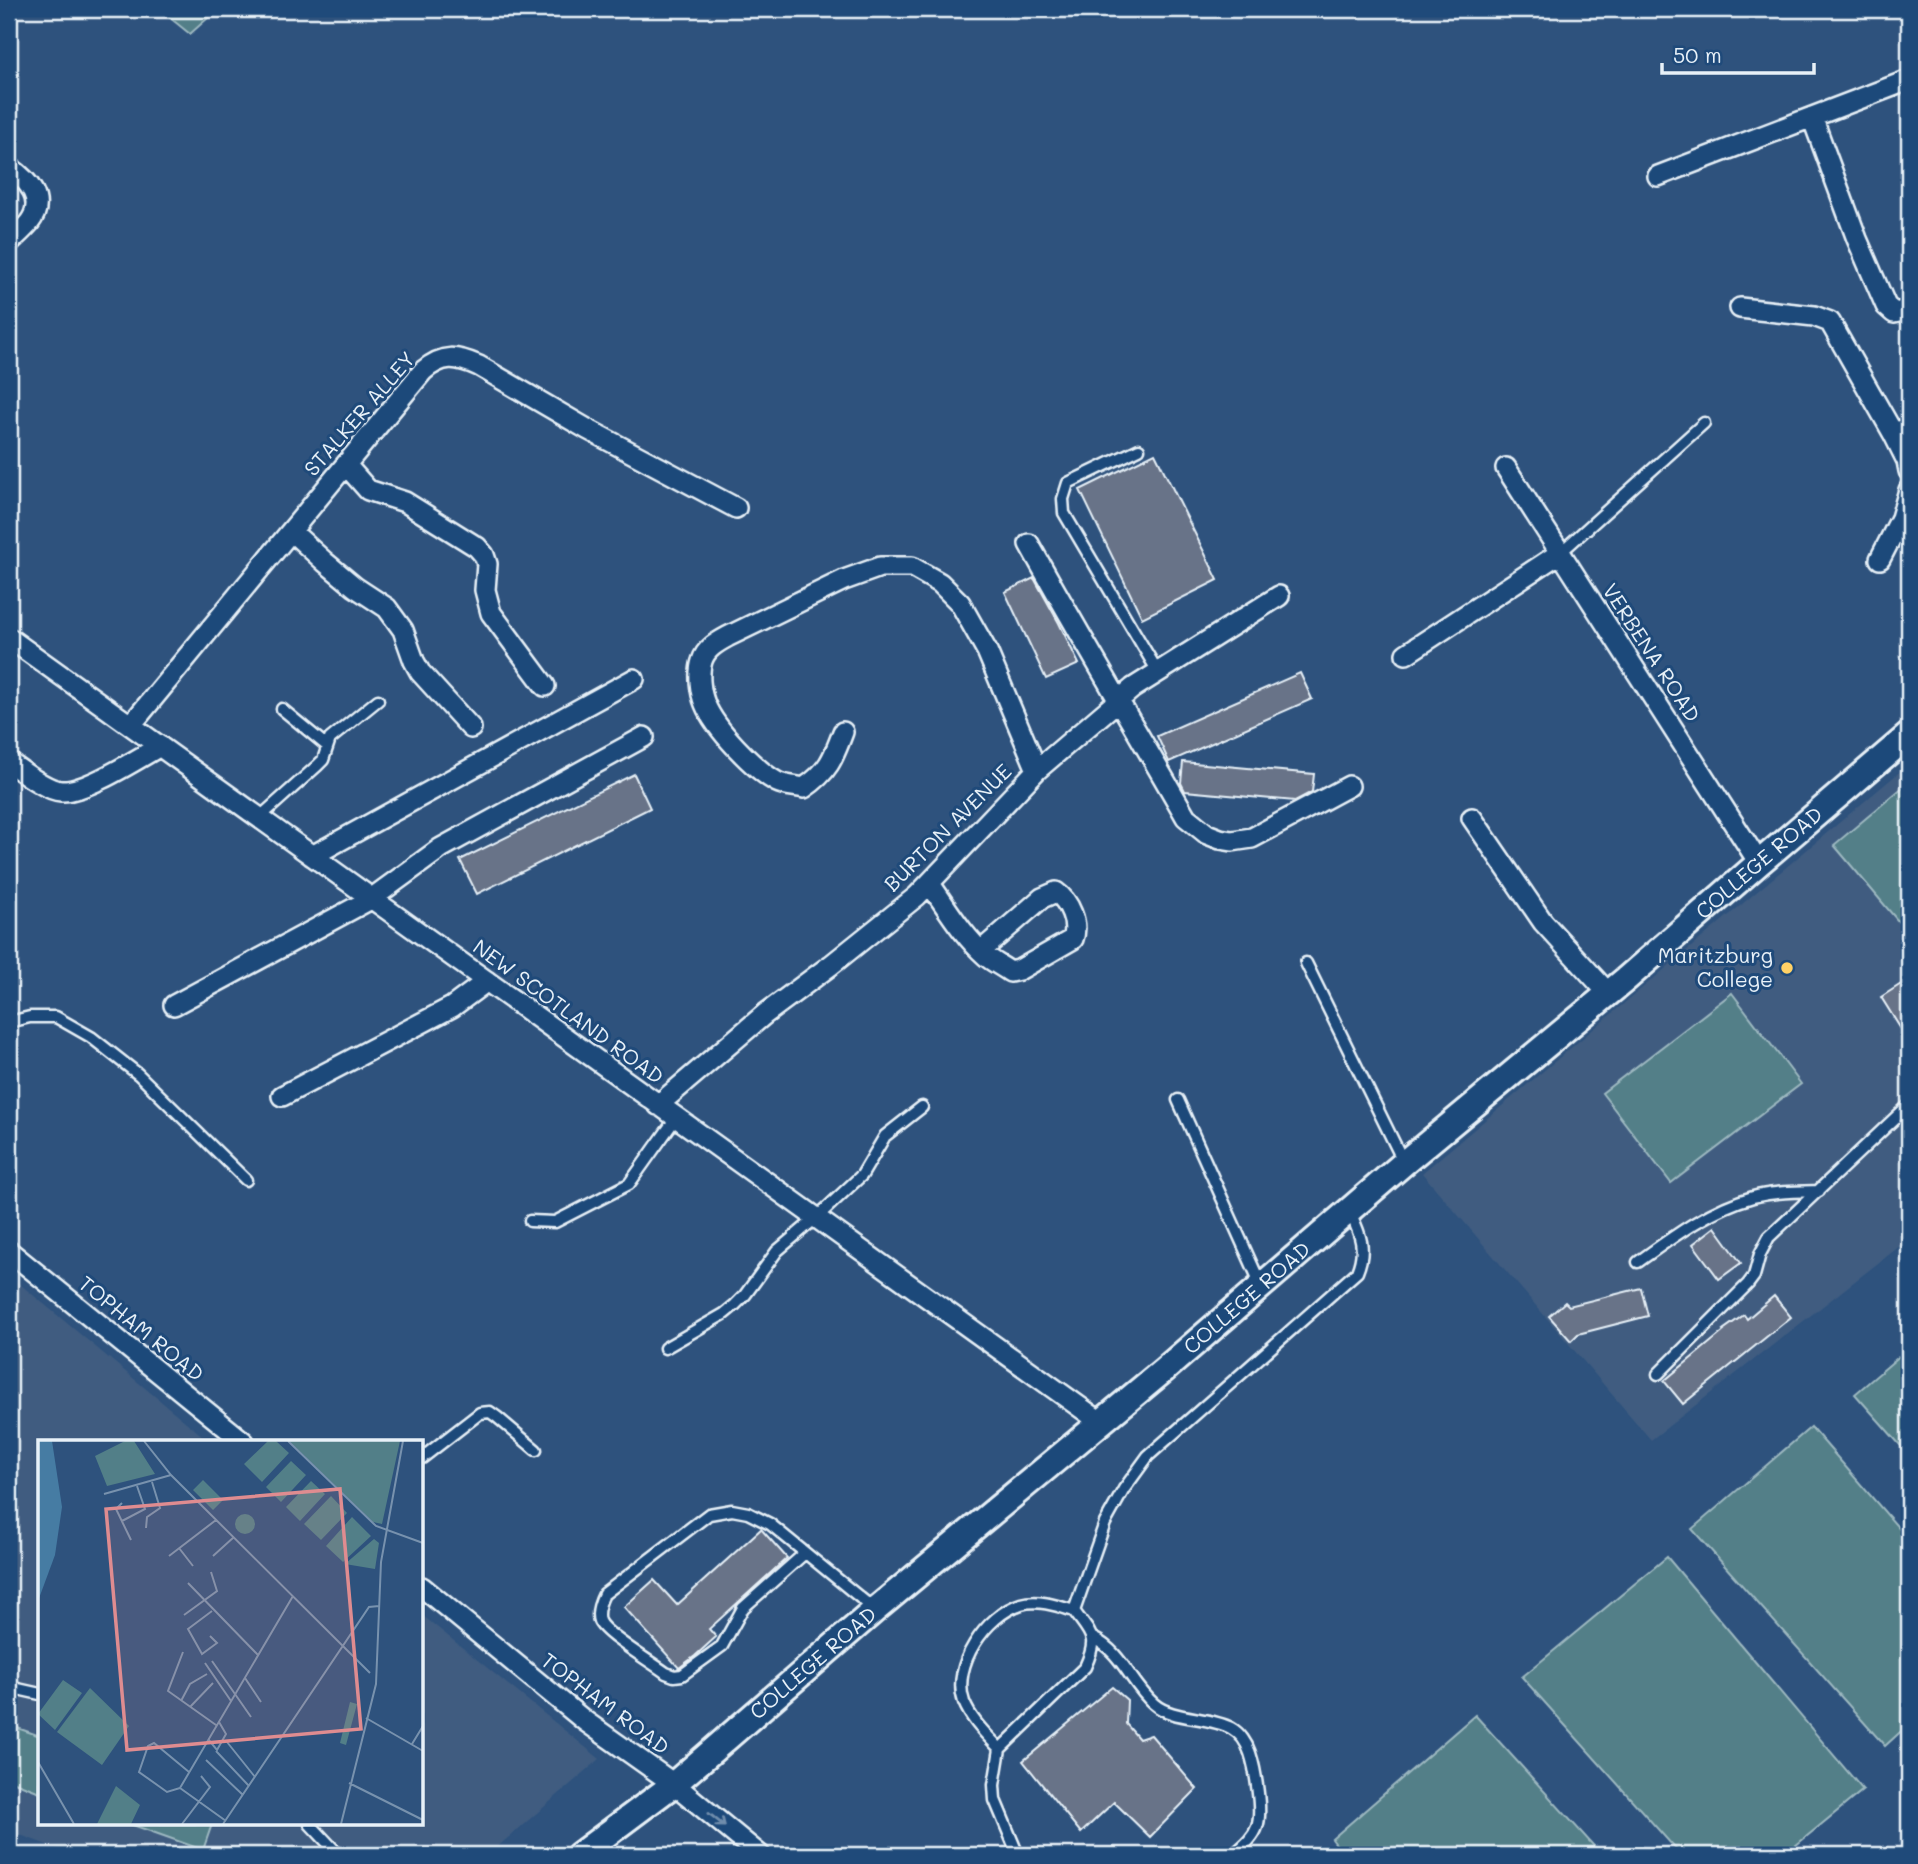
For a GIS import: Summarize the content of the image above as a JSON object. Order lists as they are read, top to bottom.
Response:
{
  "streets": {
    "street": [
      "STALKER ALLEY",
      "VERBENA ROAD",
      "BURTON AVENUE",
      "COLLEGE ROAD",
      "NEW SCOTLAND ROAD",
      "TOPHAM ROAD"
    ]
  },
  "crossings": [
    ["STALKER ALLEY", "NEW SCOTLAND ROAD"],
    ["VERBENA ROAD", "COLLEGE ROAD"],
    ["BURTON AVENUE", "NEW SCOTLAND ROAD"],
    ["COLLEGE ROAD", "NEW SCOTLAND ROAD"],
    ["COLLEGE ROAD", "TOPHAM ROAD"]
  ],
  "places": ["Maritzburg College"],
  "scale_bar": "50 m"
}
